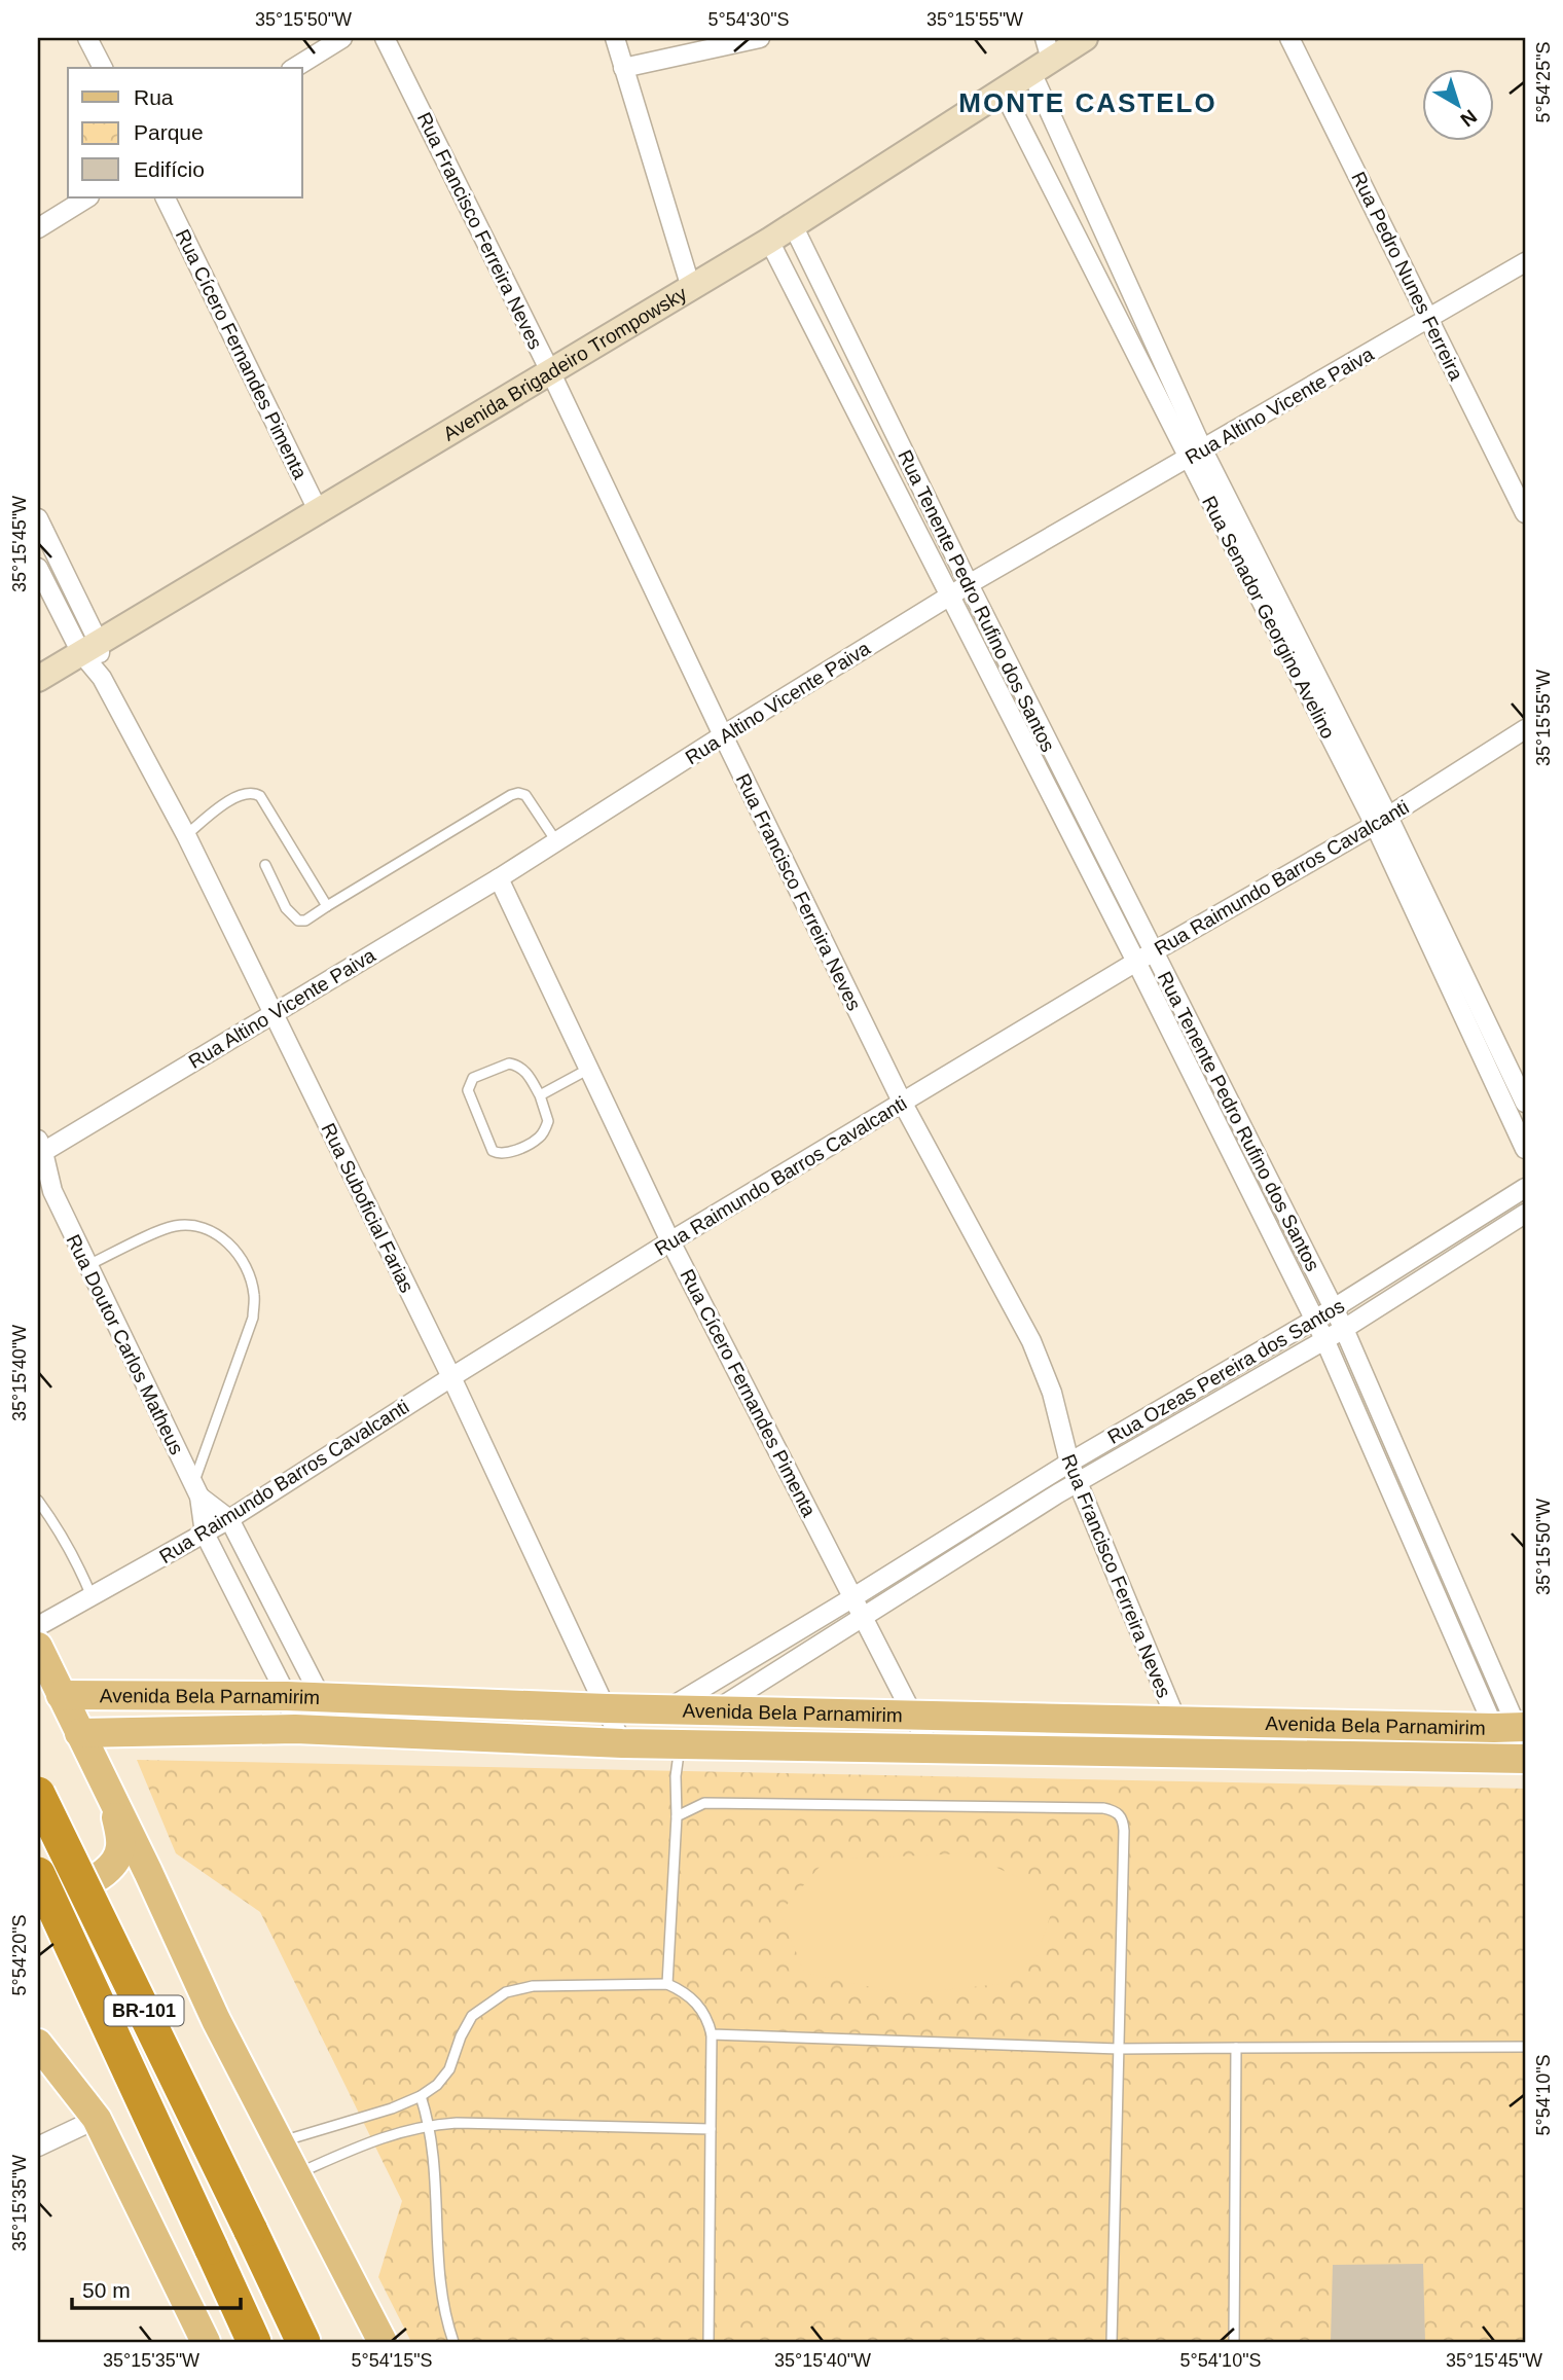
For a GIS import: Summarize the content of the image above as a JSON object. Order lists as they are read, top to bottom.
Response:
{
  "streets": {
    "highway": ["BR-101"],
    "main road": ["Avenida Bela Parnamirim"],
    "street": [
      "Rua Francisco Ferreira Neves",
      "Rua Pedro Nunes Ferreira",
      "Rua Cícero Fernandes Pimenta",
      "Avenida Brigadeiro Trompowsky",
      "Rua Altino Vicente Paiva",
      "Rua Tenente Pedro Rufino dos Santos",
      "Rua Senador Georgino Avelino",
      "Rua Raimundo Barros Cavalcanti",
      "Rua Suboficial Farias",
      "Rua Doutor Carlos Matheus",
      "Rua Ozeas Pereira dos Santos"
    ]
  },
  "crossings": [
    ["Rua Francisco Ferreira Neves", "Avenida Brigadeiro Trompowsky"],
    ["Rua Francisco Ferreira Neves", "Rua Altino Vicente Paiva"],
    ["Rua Francisco Ferreira Neves", "Rua Raimundo Barros Cavalcanti"],
    ["Rua Francisco Ferreira Neves", "Rua Ozeas Pereira dos Santos"],
    ["Rua Francisco Ferreira Neves", "Avenida Bela Parnamirim"],
    ["Rua Pedro Nunes Ferreira", "Rua Altino Vicente Paiva"],
    ["Rua Cícero Fernandes Pimenta", "Avenida Brigadeiro Trompowsky"],
    ["Rua Cícero Fernandes Pimenta", "Rua Altino Vicente Paiva"],
    ["Rua Cícero Fernandes Pimenta", "Rua Raimundo Barros Cavalcanti"],
    ["Rua Cícero Fernandes Pimenta", "Rua Ozeas Pereira dos Santos"],
    ["Rua Cícero Fernandes Pimenta", "Avenida Bela Parnamirim"],
    ["Avenida Brigadeiro Trompowsky", "Rua Tenente Pedro Rufino dos Santos"],
    ["Avenida Brigadeiro Trompowsky", "Rua Senador Georgino Avelino"],
    ["Avenida Brigadeiro Trompowsky", "Rua Suboficial Farias"],
    ["Rua Altino Vicente Paiva", "Rua Tenente Pedro Rufino dos Santos"],
    ["Rua Altino Vicente Paiva", "Rua Senador Georgino Avelino"],
    ["Rua Altino Vicente Paiva", "Rua Suboficial Farias"],
    ["Rua Altino Vicente Paiva", "Rua Doutor Carlos Matheus"],
    ["Rua Tenente Pedro Rufino dos Santos", "Rua Raimundo Barros Cavalcanti"],
    ["Rua Tenente Pedro Rufino dos Santos", "Rua Ozeas Pereira dos Santos"],
    ["Rua Tenente Pedro Rufino dos Santos", "Avenida Bela Parnamirim"],
    ["Rua Senador Georgino Avelino", "Rua Raimundo Barros Cavalcanti"],
    ["Rua Raimundo Barros Cavalcanti", "Rua Suboficial Farias"],
    ["Rua Raimundo Barros Cavalcanti", "Rua Doutor Carlos Matheus"],
    ["Rua Suboficial Farias", "Avenida Bela Parnamirim"],
    ["Rua Doutor Carlos Matheus", "Avenida Bela Parnamirim"],
    ["Rua Ozeas Pereira dos Santos", "Avenida Bela Parnamirim"]
  ],
  "districts": ["MONTE CASTELO"],
  "legend": ["Rua", "Parque", "Edifício"],
  "scale_bar": "50 m",
  "north": "bottom right",
  "coordinates": [
    "35°15'50\"W",
    "5°54'30\"S",
    "35°15'55\"W",
    "5°54'25\"S",
    "35°15'45\"W",
    "35°15'40\"W",
    "5°54'20\"S",
    "5°54'10\"S",
    "35°15'35\"W",
    "5°54'15\"S"
  ]
}
